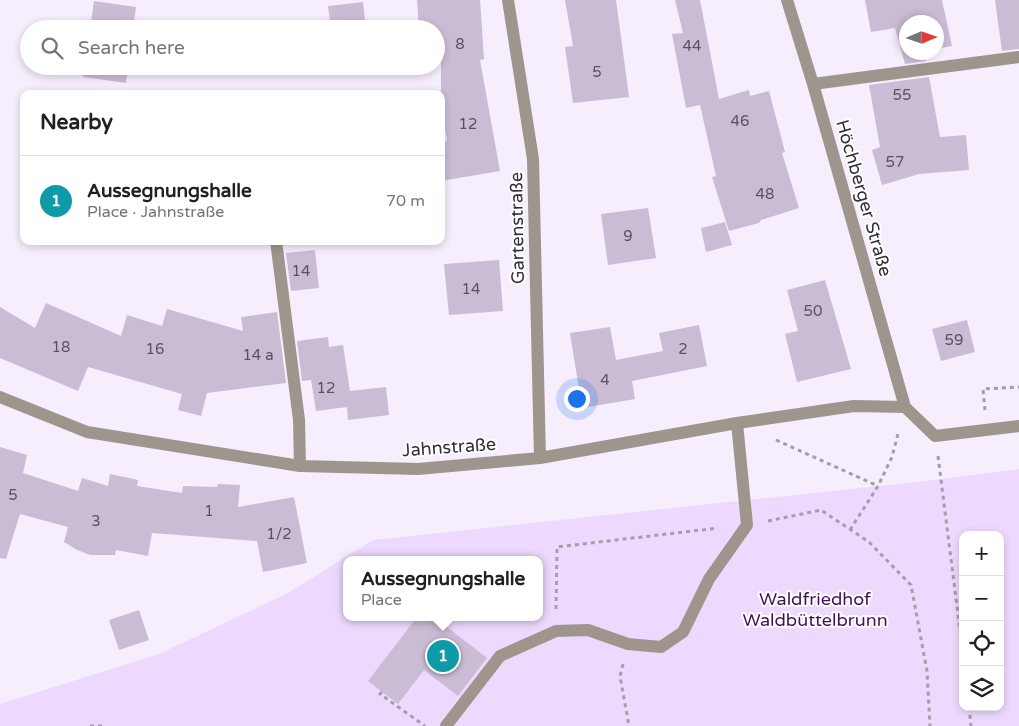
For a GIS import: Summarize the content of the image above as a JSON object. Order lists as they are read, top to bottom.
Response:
{
  "streets": {
    "street": ["Höchberger Straße", "Gartenstraße", "Jahnstraße"]
  },
  "crossings": [
    ["Höchberger Straße", "Jahnstraße"],
    ["Gartenstraße", "Jahnstraße"]
  ],
  "parks": ["Waldfriedhof Waldbüttelbrunn"],
  "house_numbers": [
    "8",
    "44",
    "5",
    "55",
    "46",
    "12",
    "57",
    "48",
    "9",
    "14",
    "14",
    "50",
    "59",
    "18",
    "16",
    "2",
    "14 a",
    "4",
    "12",
    "5",
    "1",
    "3",
    "1/2"
  ],
  "north": "right",
  "page": {
    "search": "Search here",
    "heading": "Nearby",
    "list": [
      {
        "mark": "1",
        "name": "Aussegnungshalle",
        "note": "Place · Jahnstraße",
        "value": "70 m"
      }
    ],
    "map_buttons": ["+", "−"],
    "popup": ["Aussegnungshalle", "Place"],
    "pins": "1"
  }
}
